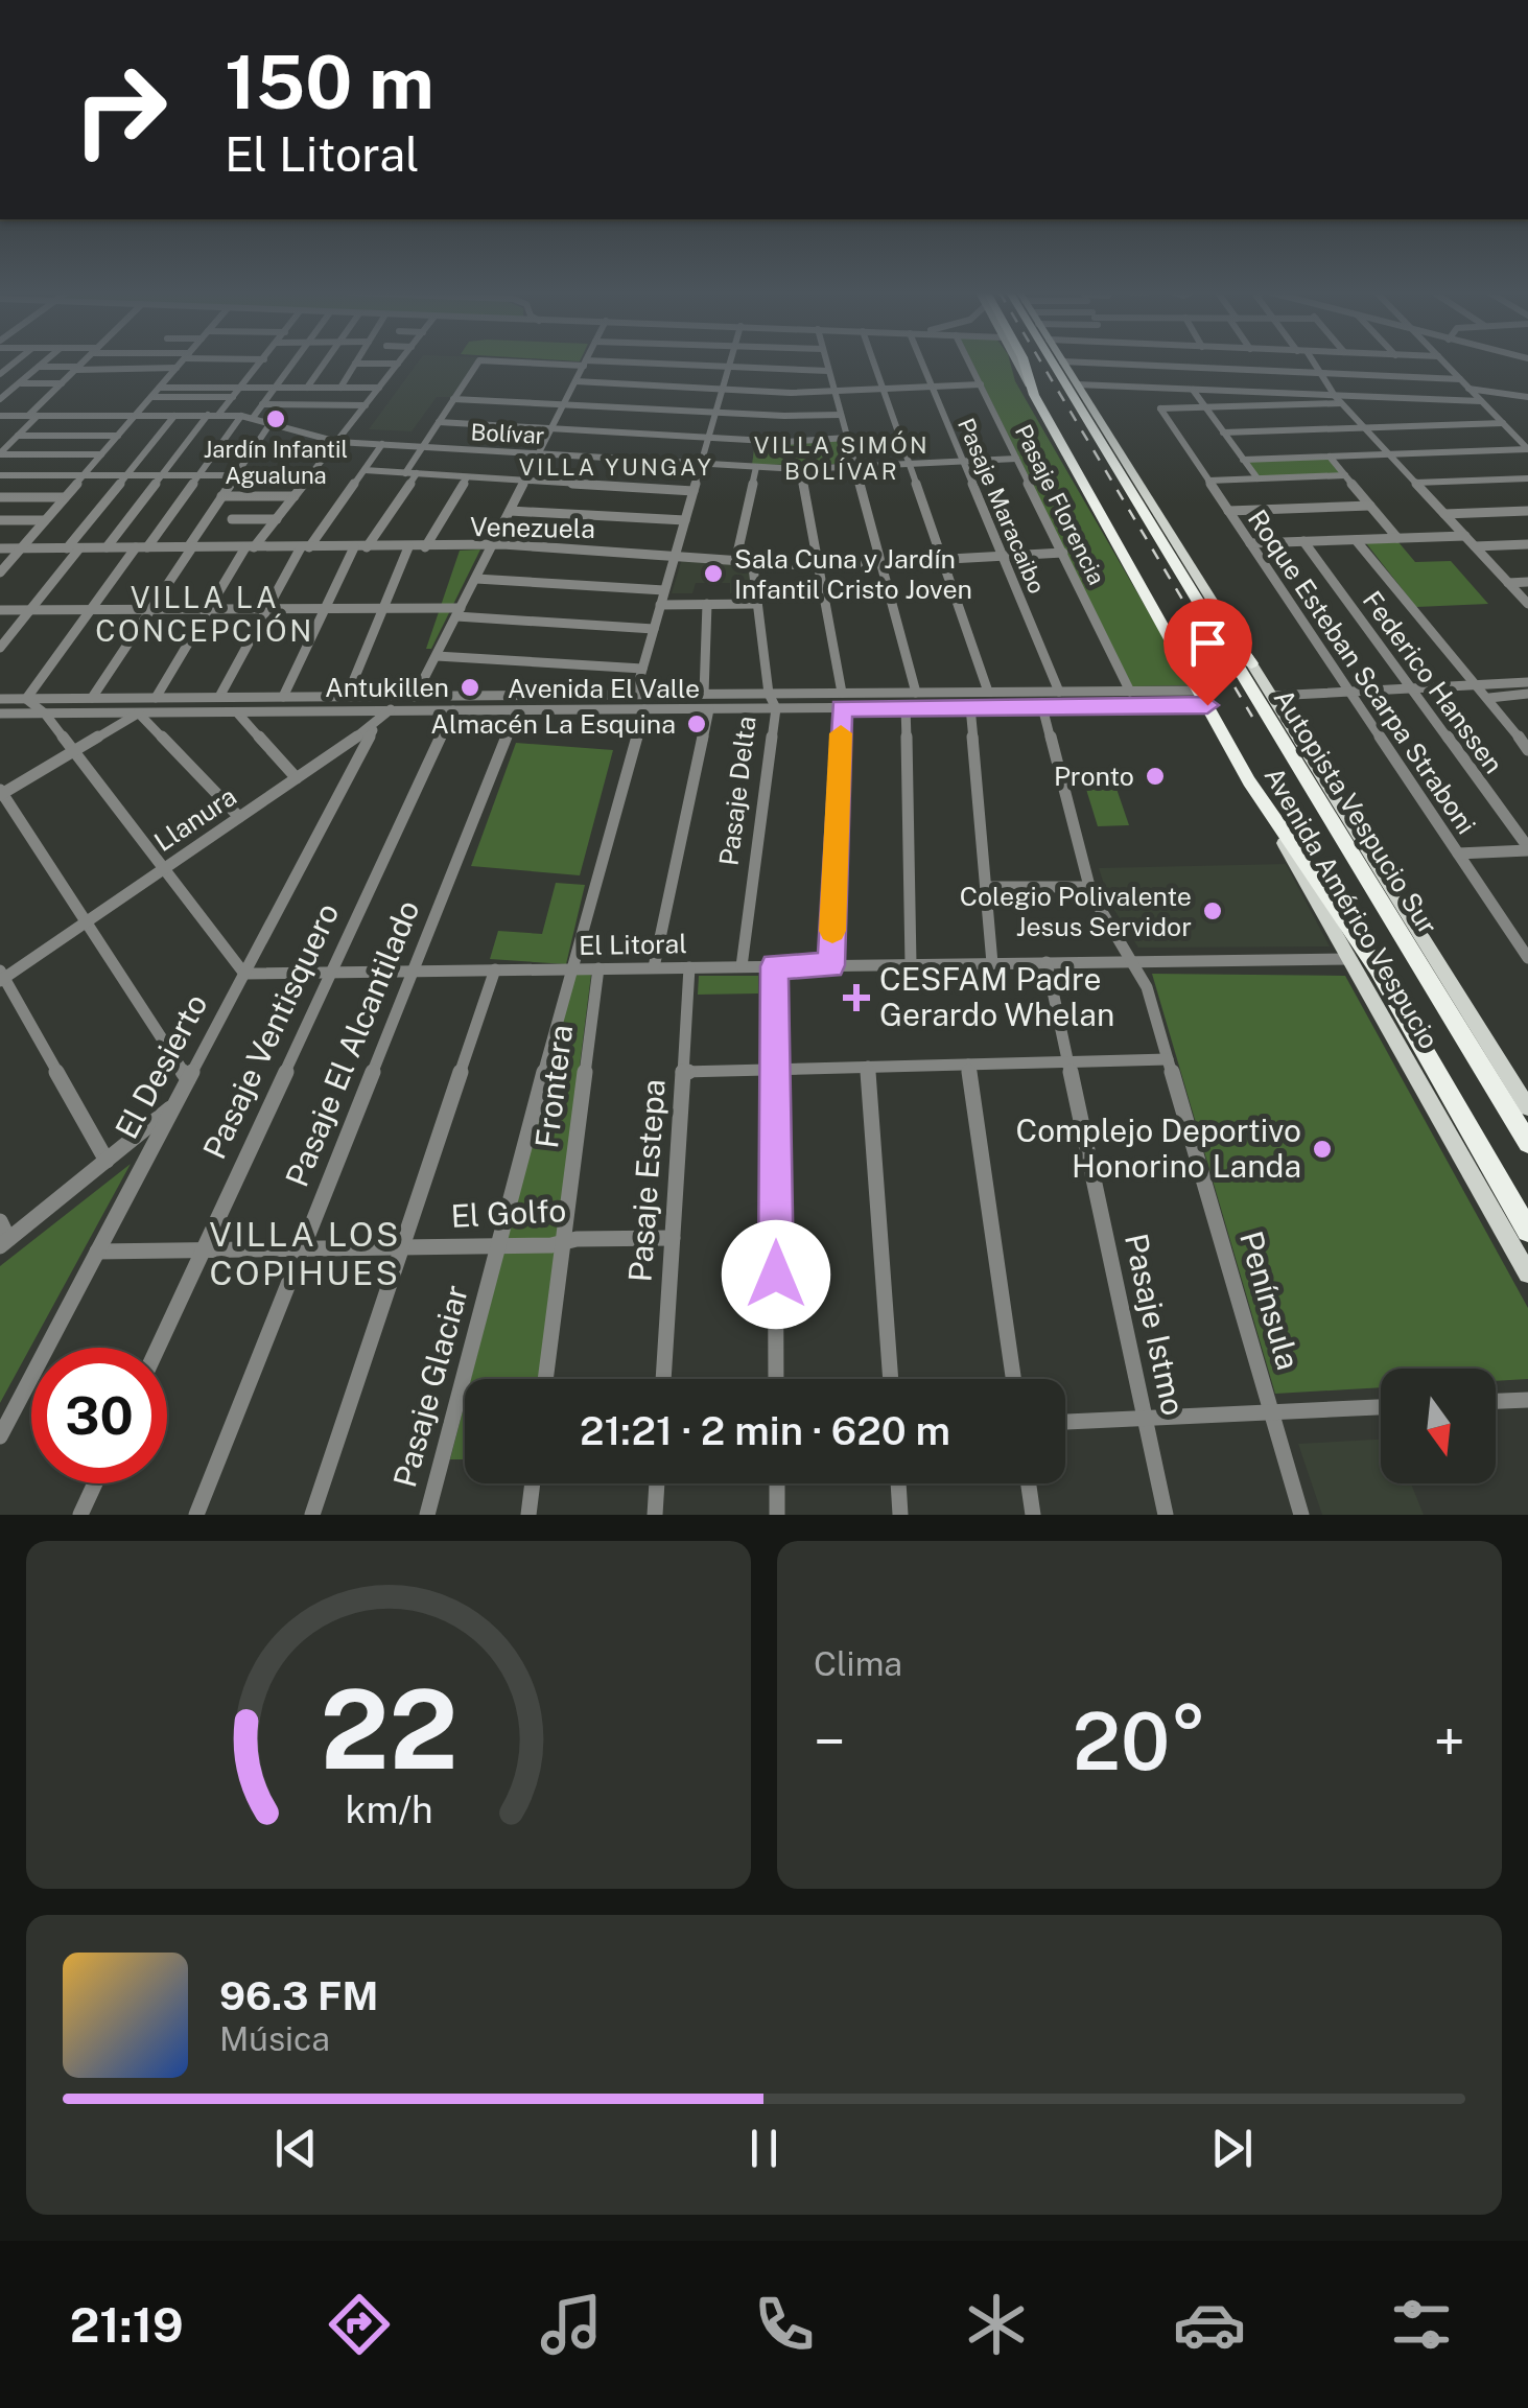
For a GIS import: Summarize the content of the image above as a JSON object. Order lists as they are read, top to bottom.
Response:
{
  "streets": {
    "highway": ["Autopista Vespucio Sur", "Avenida Américo Vespucio"],
    "street": [
      "Bolívar",
      "Pasaje Florencia",
      "Pasaje Maracaibo",
      "Venezuela",
      "Roque Esteban Scarpa Straboni",
      "Federico Hanssen",
      "Avenida El Valle",
      "Pasaje Delta",
      "Llanura",
      "El Litoral",
      "Pasaje Ventisquero",
      "Pasaje El Alcantilado",
      "El Desierto",
      "Frontera",
      "Pasaje Estepa",
      "El Golfo",
      "Península",
      "Pasaje Istmo",
      "Pasaje Glaciar"
    ]
  },
  "crossings": [
    ["Bolívar", "Pasaje Florencia"],
    ["Bolívar", "Pasaje Maracaibo"],
    ["Pasaje Florencia", "Venezuela"],
    ["Pasaje Florencia", "Avenida El Valle"],
    ["Pasaje Maracaibo", "Venezuela"],
    ["Pasaje Maracaibo", "Avenida El Valle"],
    ["Venezuela", "Pasaje Delta"],
    ["Avenida El Valle", "Pasaje Delta"],
    ["Avenida El Valle", "Llanura"],
    ["Avenida El Valle", "Avenida Américo Vespucio"],
    ["Avenida El Valle", "Pasaje Ventisquero"],
    ["Avenida El Valle", "Pasaje El Alcantilado"],
    ["Avenida El Valle", "Península"],
    ["Pasaje Delta", "El Litoral"],
    ["Llanura", "El Desierto"],
    ["Avenida Américo Vespucio", "El Litoral"],
    ["El Litoral", "Pasaje Ventisquero"],
    ["El Litoral", "Pasaje El Alcantilado"],
    ["El Litoral", "El Desierto"],
    ["El Litoral", "Frontera"],
    ["El Litoral", "Pasaje Estepa"],
    ["El Litoral", "Península"],
    ["El Litoral", "Pasaje Istmo"],
    ["El Litoral", "Pasaje Glaciar"],
    ["Pasaje Ventisquero", "El Golfo"],
    ["Pasaje El Alcantilado", "El Golfo"],
    ["El Desierto", "El Golfo"],
    ["Frontera", "El Golfo"],
    ["Pasaje Estepa", "El Golfo"],
    ["El Golfo", "Pasaje Glaciar"]
  ],
  "districts": [
    "VILLA SIMÓN BOLÍVAR",
    "VILLA YUNGAY",
    "VILLA LA CONCEPCIÓN",
    "VILLA LOS COPIHUES"
  ],
  "places": {
    "other": [
      "Jardín Infantil Agualuna",
      "Sala Cuna y Jardín Infantil Cristo Joven",
      "Antukillen",
      "Almacén La Esquina",
      "Pronto",
      "Colegio Polivalente Jesus Servidor",
      "Complejo Deportivo Honorino Landa"
    ],
    "health": ["CESFAM Padre Gerardo Whelan"]
  },
  "north": "bottom",
  "page": {
    "turn": ["150 m", "El Litoral"],
    "limit": "30",
    "trip": "21:21 · 2 min · 620 m",
    "tile": "Clima",
    "heat": ["−", "20°", "+"],
    "song": ["96.3 FM", "Música"],
    "tabs": "21:19",
    "gauge": ["22", "km/h"]
  }
}
